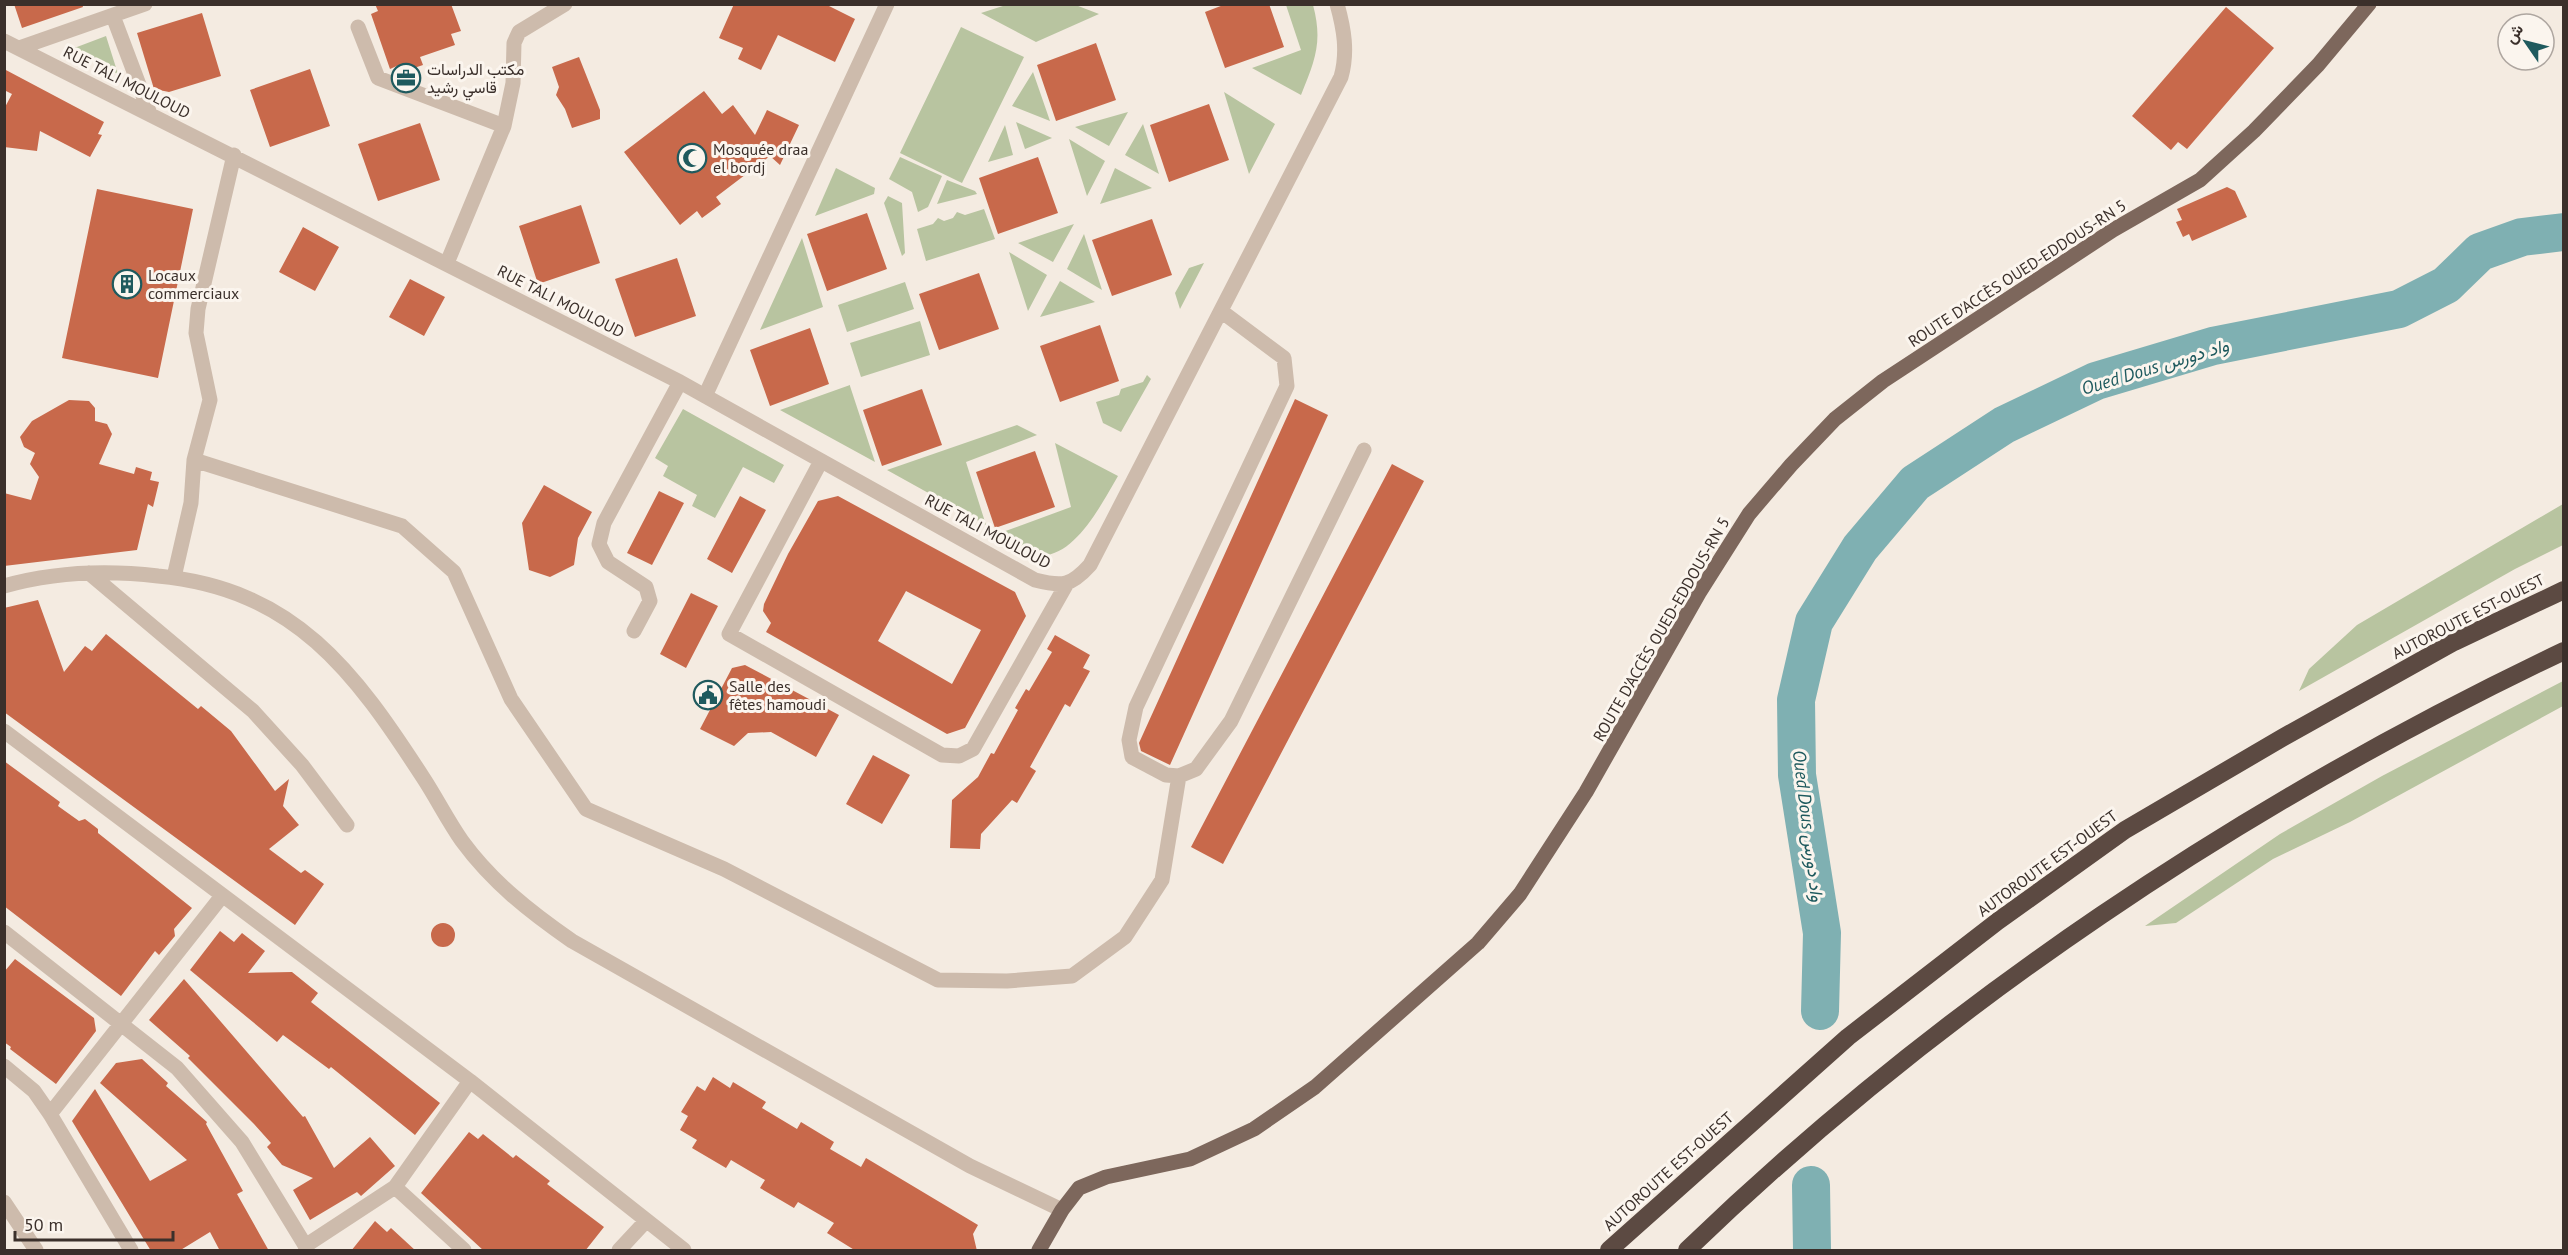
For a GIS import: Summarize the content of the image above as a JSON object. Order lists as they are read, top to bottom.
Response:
{
  "streets": {
    "highway": ["AUTOROUTE EST-OUEST"],
    "main road": ["ROUTE D'ACCÈS OUED-EDDOUS-RN 5"],
    "street": ["RUE TALI MOULOUD"]
  },
  "water": ["Oued Dous واد دورس"],
  "places": {
    "office": ["مكتب الدراسات قاسي رشيد"],
    "mosque": ["Mosquée draa el bordj"],
    "building": ["Locaux commerciaux"],
    "public building": ["Salle des fêtes hamoudi"]
  },
  "scale_bar": "50 m",
  "north": "top left"
}
